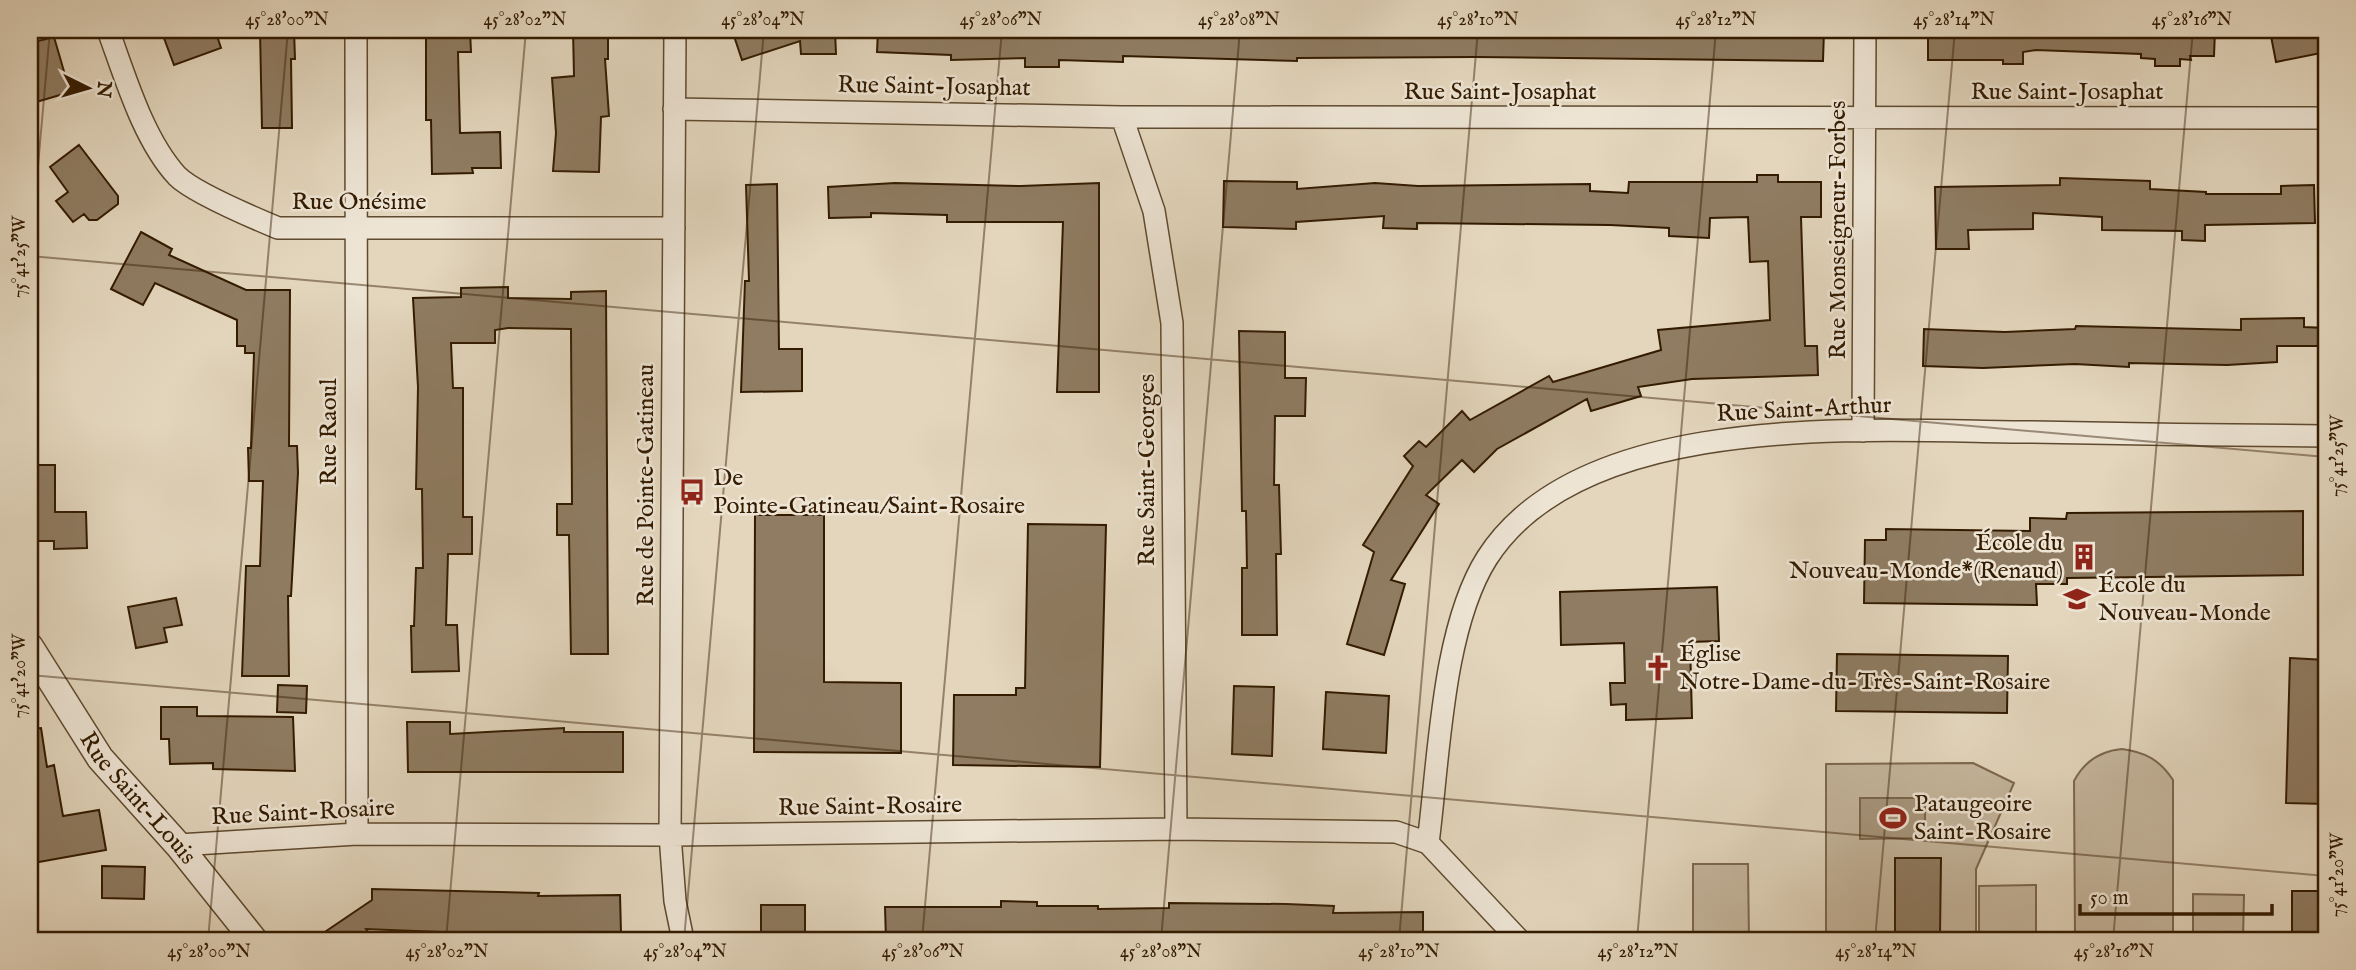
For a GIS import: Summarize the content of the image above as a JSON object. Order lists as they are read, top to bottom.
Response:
{
  "streets": {
    "street": [
      "Rue Saint-Josaphat",
      "Rue Onésime",
      "Rue Monseigneur-Forbes",
      "Rue Saint-Arthur",
      "Rue Raoul",
      "Rue Saint-Georges",
      "Rue de Pointe-Gatineau",
      "Rue Saint-Louis",
      "Rue Saint-Rosaire"
    ]
  },
  "crossings": [
    ["Rue Saint-Josaphat", "Rue Monseigneur-Forbes"],
    ["Rue Saint-Josaphat", "Rue Saint-Georges"],
    ["Rue Saint-Josaphat", "Rue de Pointe-Gatineau"],
    ["Rue Onésime", "Rue Raoul"],
    ["Rue Onésime", "Rue de Pointe-Gatineau"],
    ["Rue Monseigneur-Forbes", "Rue Saint-Arthur"],
    ["Rue Saint-Arthur", "Rue Saint-Rosaire"],
    ["Rue Raoul", "Rue Saint-Rosaire"],
    ["Rue Saint-Georges", "Rue Saint-Rosaire"],
    ["Rue de Pointe-Gatineau", "Rue Saint-Rosaire"],
    ["Rue Saint-Louis", "Rue Saint-Rosaire"]
  ],
  "places": {
    "bus stop": ["De Pointe-Gatineau/Saint-Rosaire"],
    "building": ["École du Nouveau-Monde*(Renaud)"],
    "school or university": ["École du Nouveau-Monde"],
    "church": ["Église Notre-Dame-du-Très-Saint-Rosaire"],
    "sports": ["Pataugeoire Saint-Rosaire"]
  },
  "scale_bar": "50 m",
  "north": "right",
  "coordinates": [
    "45°28'00\"N",
    "45°28'02\"N",
    "45°28'04\"N",
    "45°28'06\"N",
    "45°28'08\"N",
    "45°28'10\"N",
    "45°28'12\"N",
    "45°28'14\"N",
    "45°28'16\"N",
    "75°41'25\"W",
    "75°41'20\"W"
  ]
}
